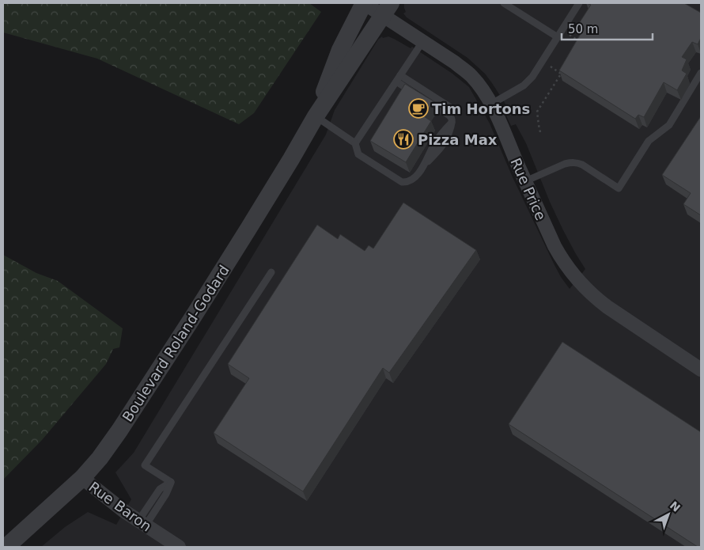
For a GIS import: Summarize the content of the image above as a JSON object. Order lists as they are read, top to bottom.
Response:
{
  "streets": {
    "street": ["Rue Price", "Boulevard Roland-Godard", "Rue Baron"]
  },
  "crossings": [
    ["Rue Price", "Boulevard Roland-Godard"],
    ["Boulevard Roland-Godard", "Rue Baron"]
  ],
  "places": {
    "cafe": ["Tim Hortons"],
    "restaurant": ["Pizza Max"]
  },
  "scale_bar": "50 m",
  "north": "top right"
}
